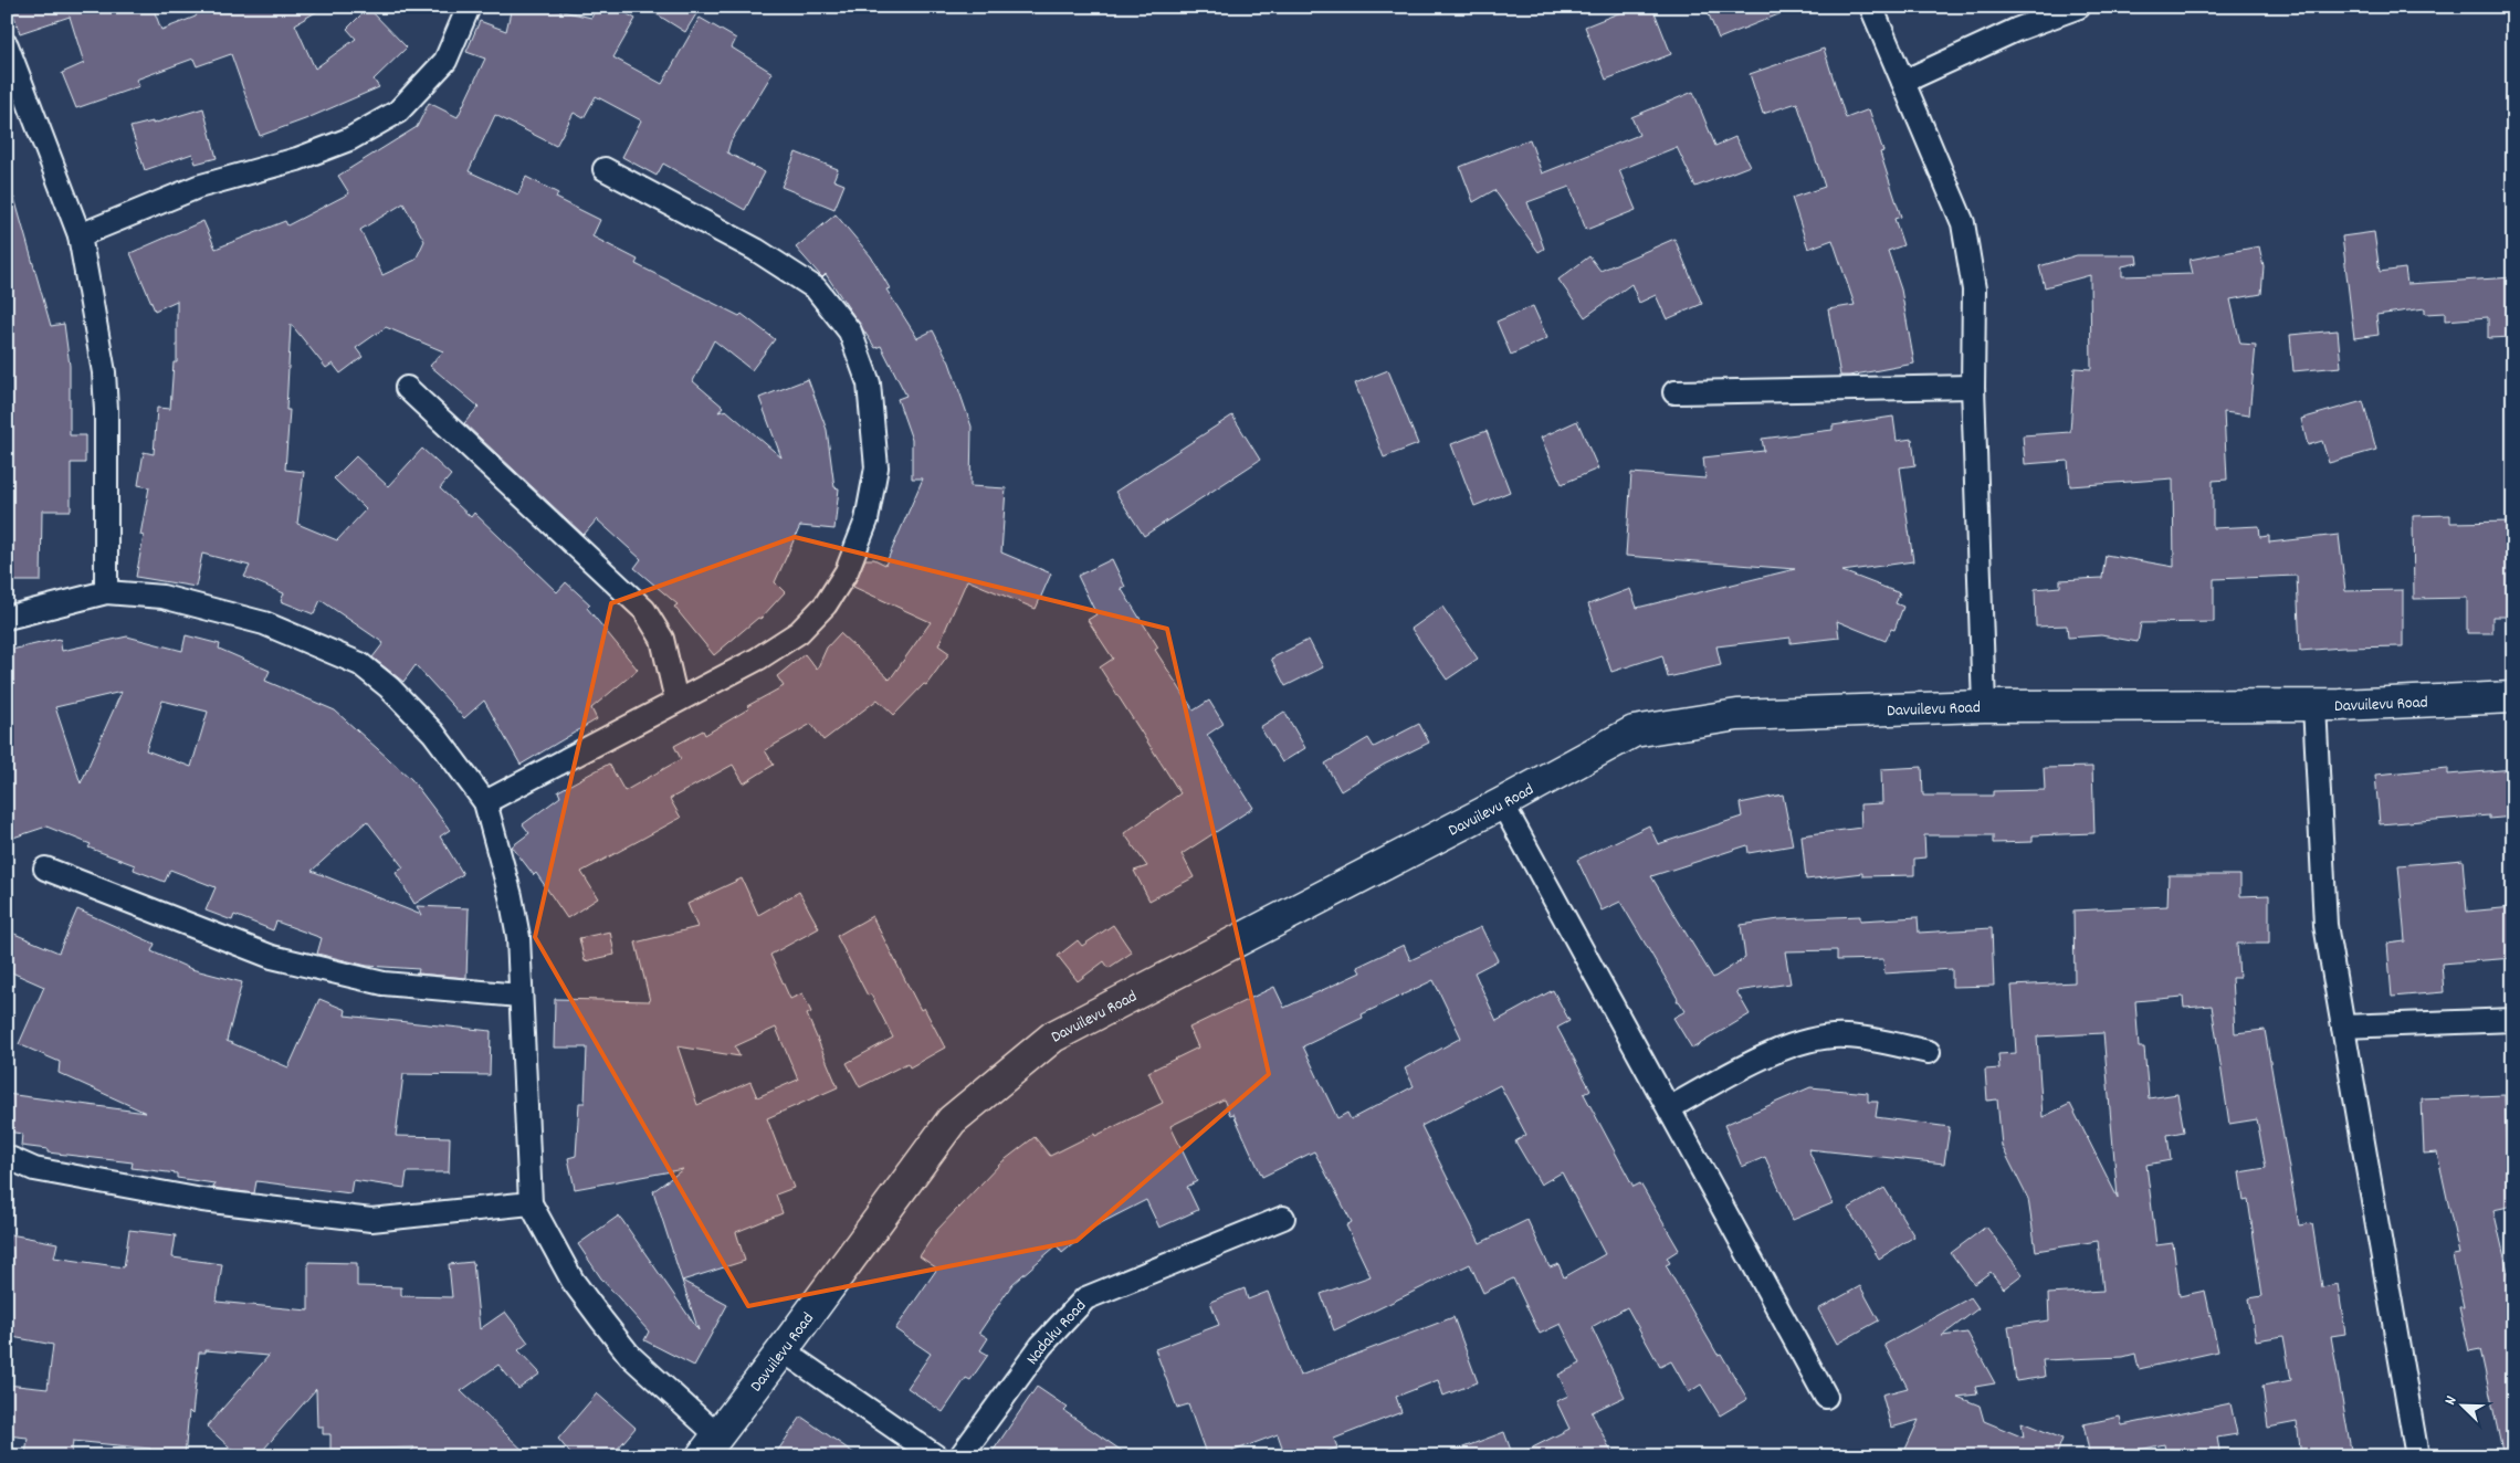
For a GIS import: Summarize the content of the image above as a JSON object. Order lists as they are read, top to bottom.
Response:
{
  "streets": {
    "street": ["Davuilevu Road", "Nadaku Road"]
  },
  "north": "top left"
}
